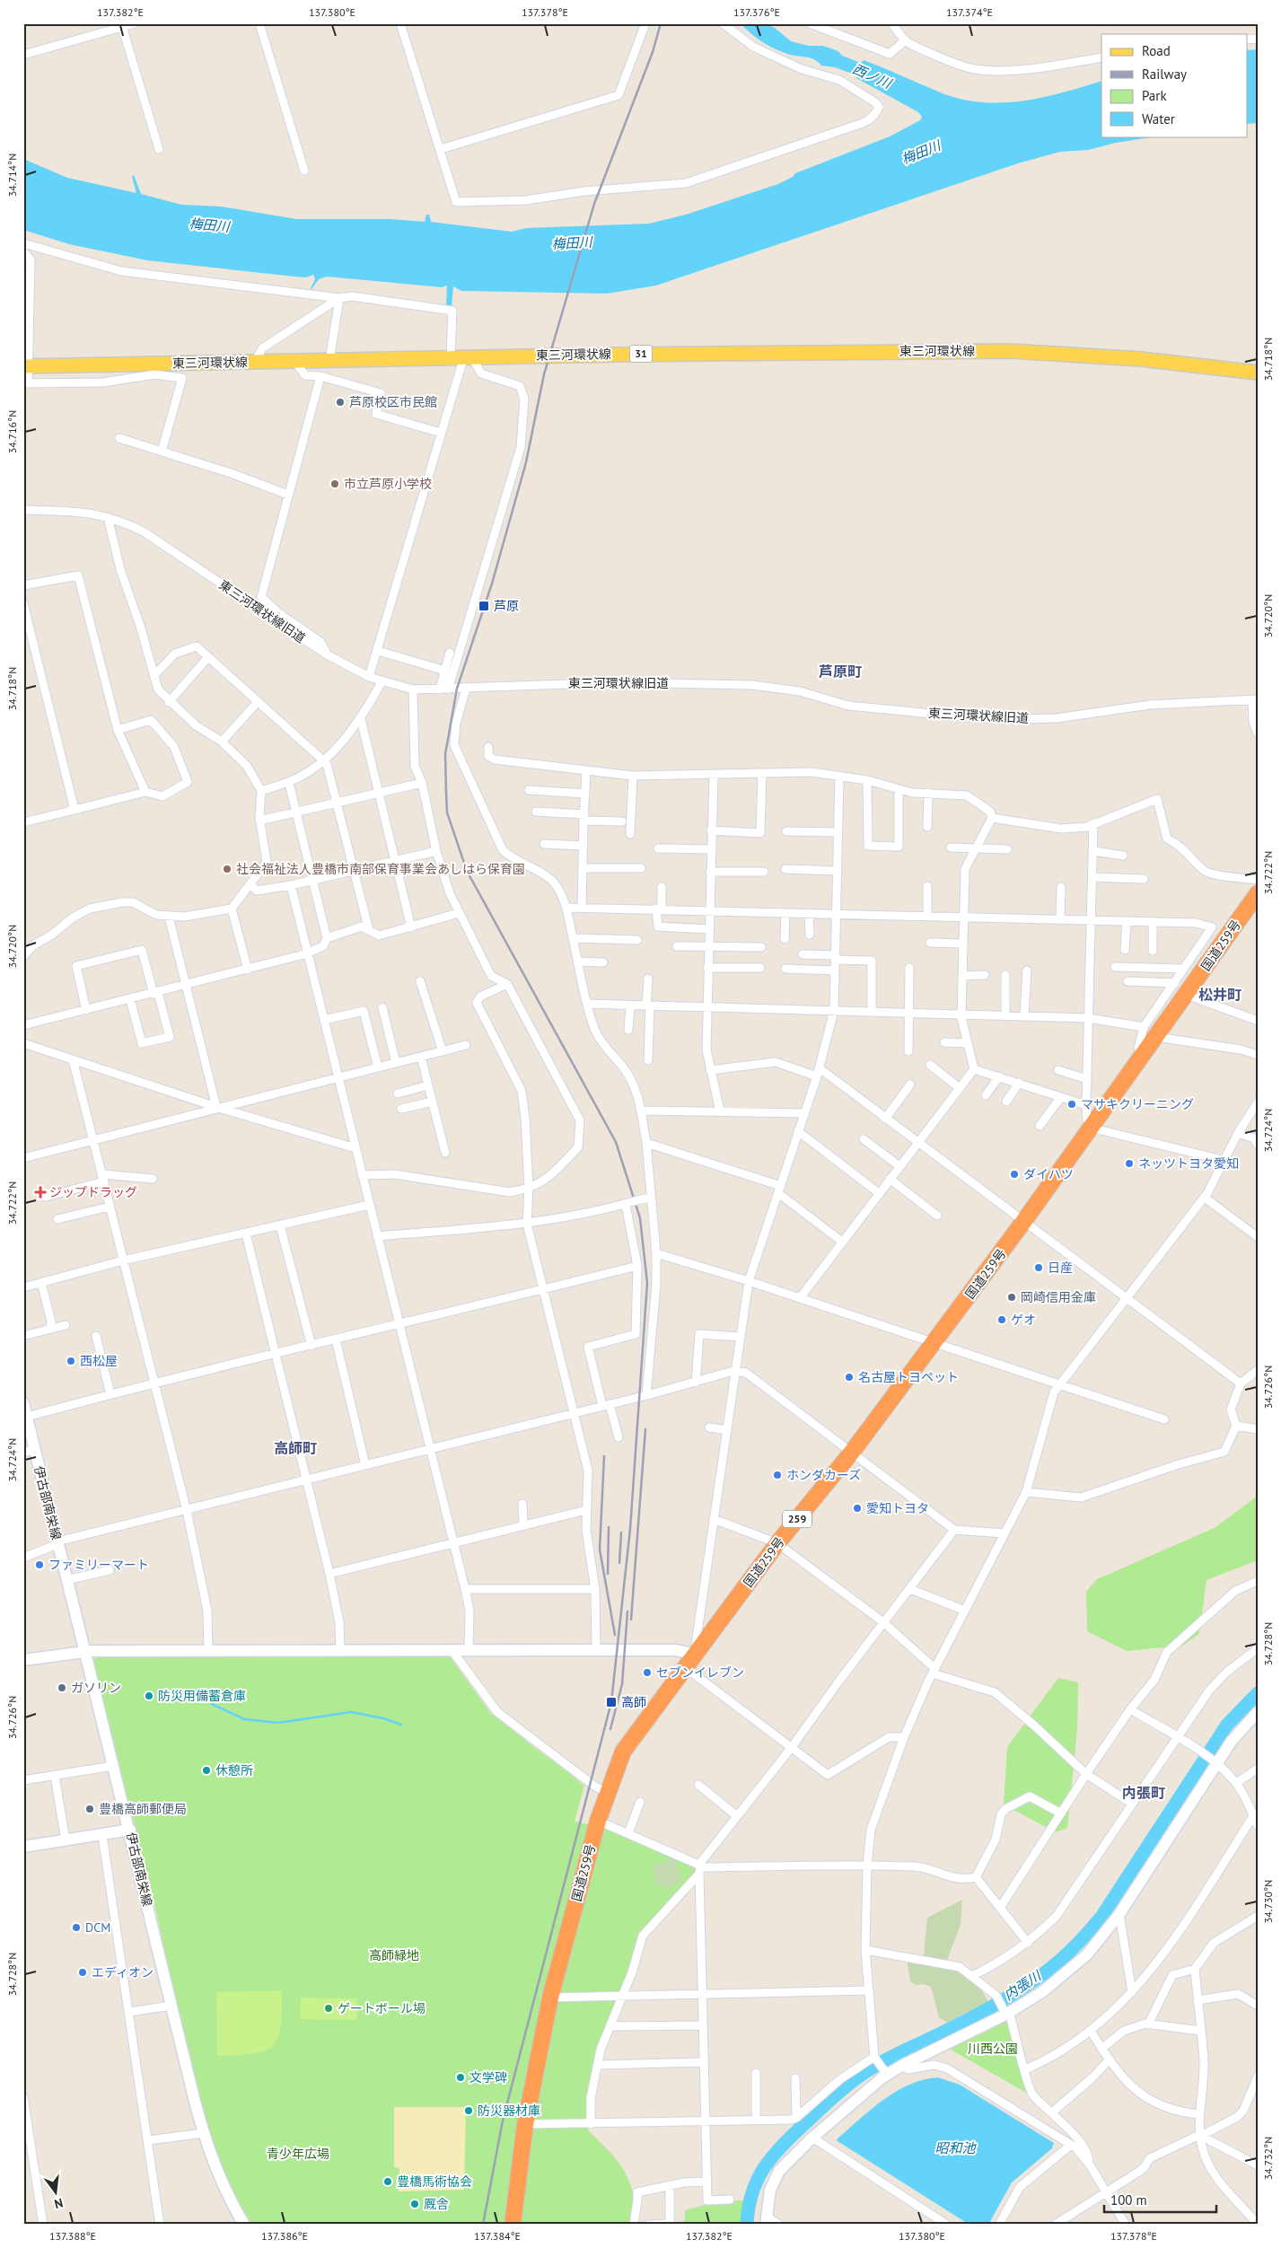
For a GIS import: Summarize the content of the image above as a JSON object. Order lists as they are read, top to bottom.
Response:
{
  "streets": {
    "highway": ["国道259号", "259"],
    "main road": ["東三河環状線", "31"],
    "street": ["東三河環状線旧道", "伊古部南栄線"]
  },
  "districts": [
    "芦原町",
    "松井町",
    "高師町",
    "内張町"
  ],
  "water": [
    "西ノ川",
    "梅田川",
    "内張川",
    "昭和池"
  ],
  "parks": ["高師緑地", "川西公園", "青少年広場"],
  "places": {
    "other": [
      "芦原校区市民館",
      "市立芦原小学校",
      "社会福祉法人豊橋市南部保育事業会あしはら保育園",
      "マサキクリーニング",
      "ネッツトヨタ愛知",
      "ダイハツ",
      "日産",
      "岡崎信用金庫",
      "ゲオ",
      "西松屋",
      "名古屋トヨペット",
      "ホンダカーズ",
      "愛知トヨタ",
      "ファミリーマート",
      "セブンイレブン",
      "ガソリン",
      "防災用備蓄倉庫",
      "休憩所",
      "豊橋高師郵便局",
      "DCM",
      "エディオン",
      "ゲートボール場",
      "文学碑",
      "防災器材庫",
      "豊橋馬術協会",
      "厩舎"
    ],
    "transit": ["芦原", "高師"],
    "health": ["ジップドラッグ"]
  },
  "legend": [
    "Road",
    "Railway",
    "Park",
    "Water"
  ],
  "scale_bar": "100 m",
  "north": "bottom",
  "coordinates": [
    "137.382°E",
    "137.380°E",
    "137.378°E",
    "137.376°E",
    "137.374°E",
    "34.714°N",
    "34.718°N",
    "34.716°N",
    "34.720°N",
    "34.722°N",
    "34.724°N",
    "34.726°N",
    "34.728°N",
    "34.730°N",
    "34.732°N",
    "137.388°E",
    "137.386°E",
    "137.384°E"
  ]
}
